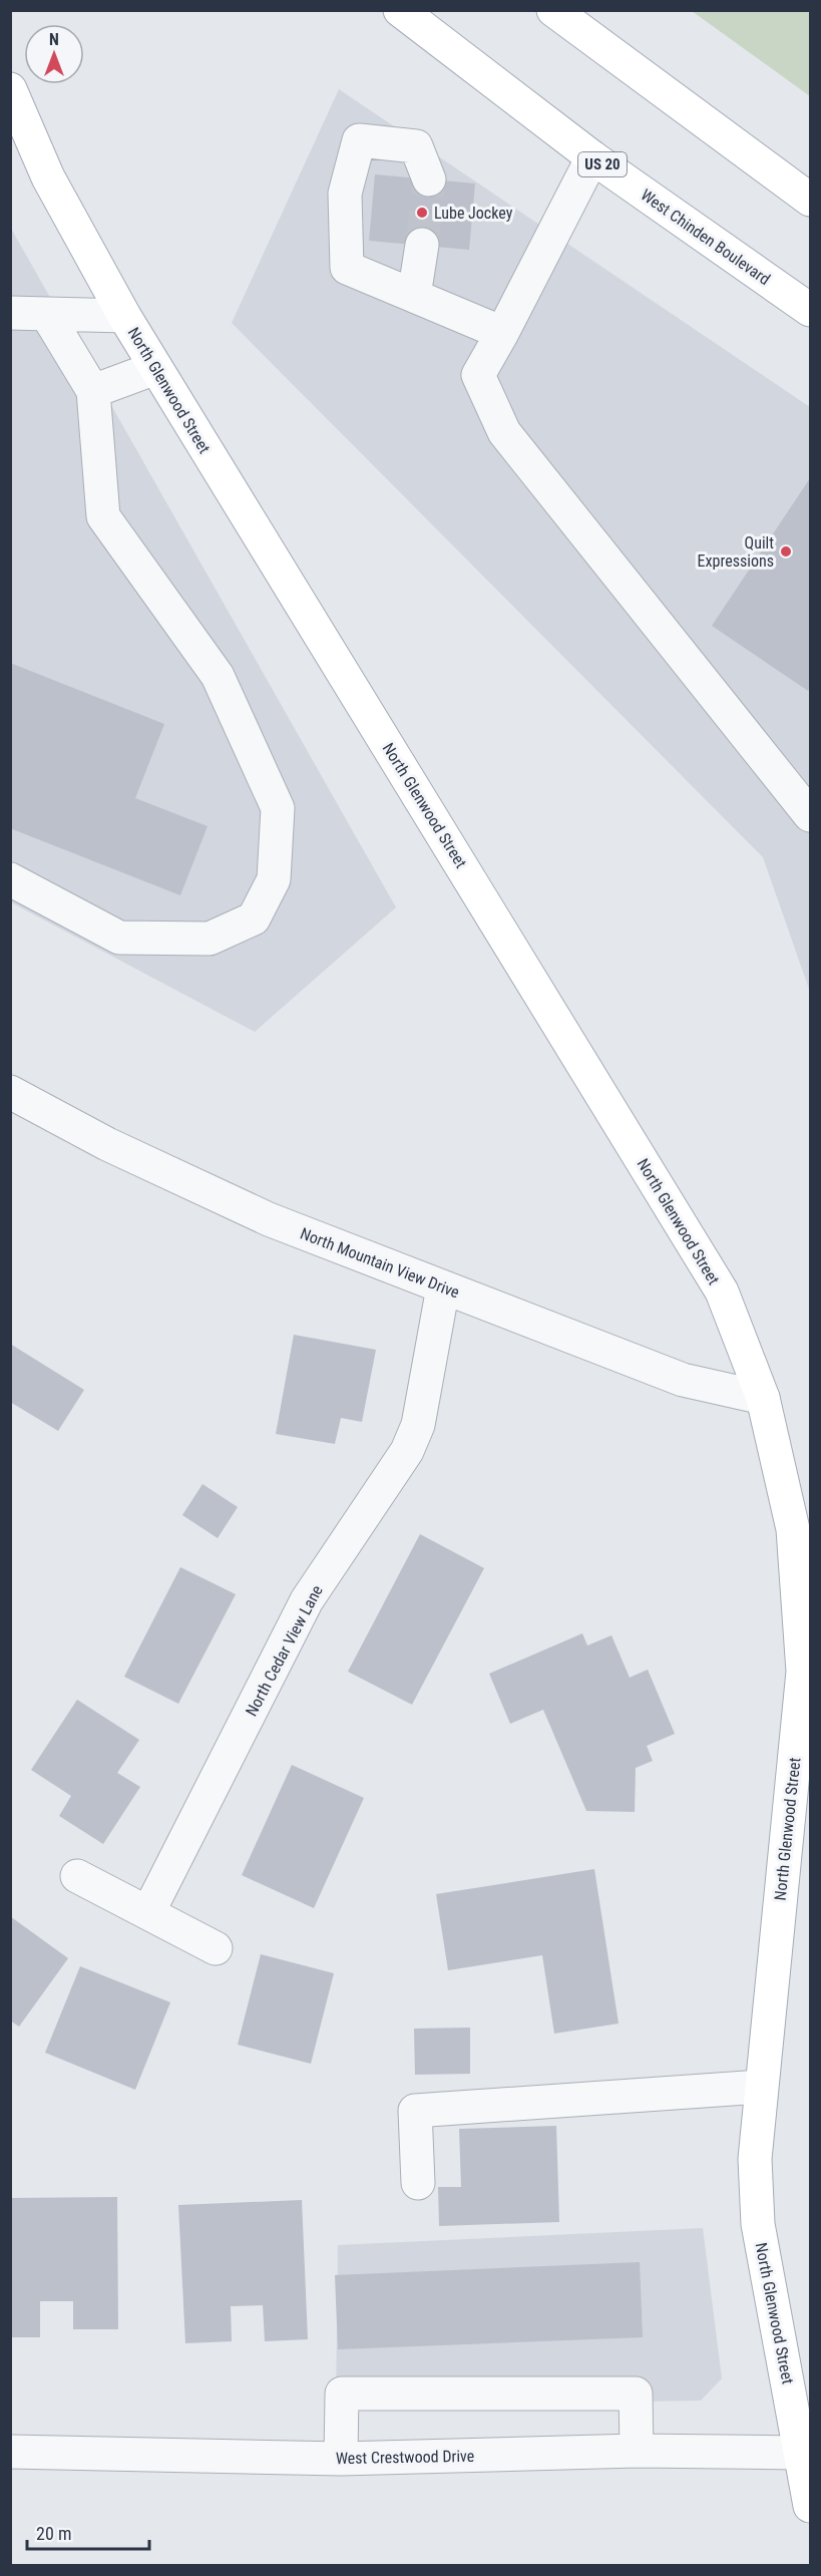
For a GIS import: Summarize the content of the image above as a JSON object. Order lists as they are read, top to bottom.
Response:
{
  "streets": {
    "main road": ["US 20", "West Chinden Boulevard", "North Glenwood Street"],
    "street": ["North Mountain View Drive", "North Cedar View Lane", "West Crestwood Drive"]
  },
  "crossings": [
    ["North Glenwood Street", "North Mountain View Drive"],
    ["North Glenwood Street", "West Crestwood Drive"],
    ["North Mountain View Drive", "North Cedar View Lane"]
  ],
  "places": ["Lube Jockey", "Quilt Expressions"],
  "scale_bar": "20 m",
  "north": "top"
}
